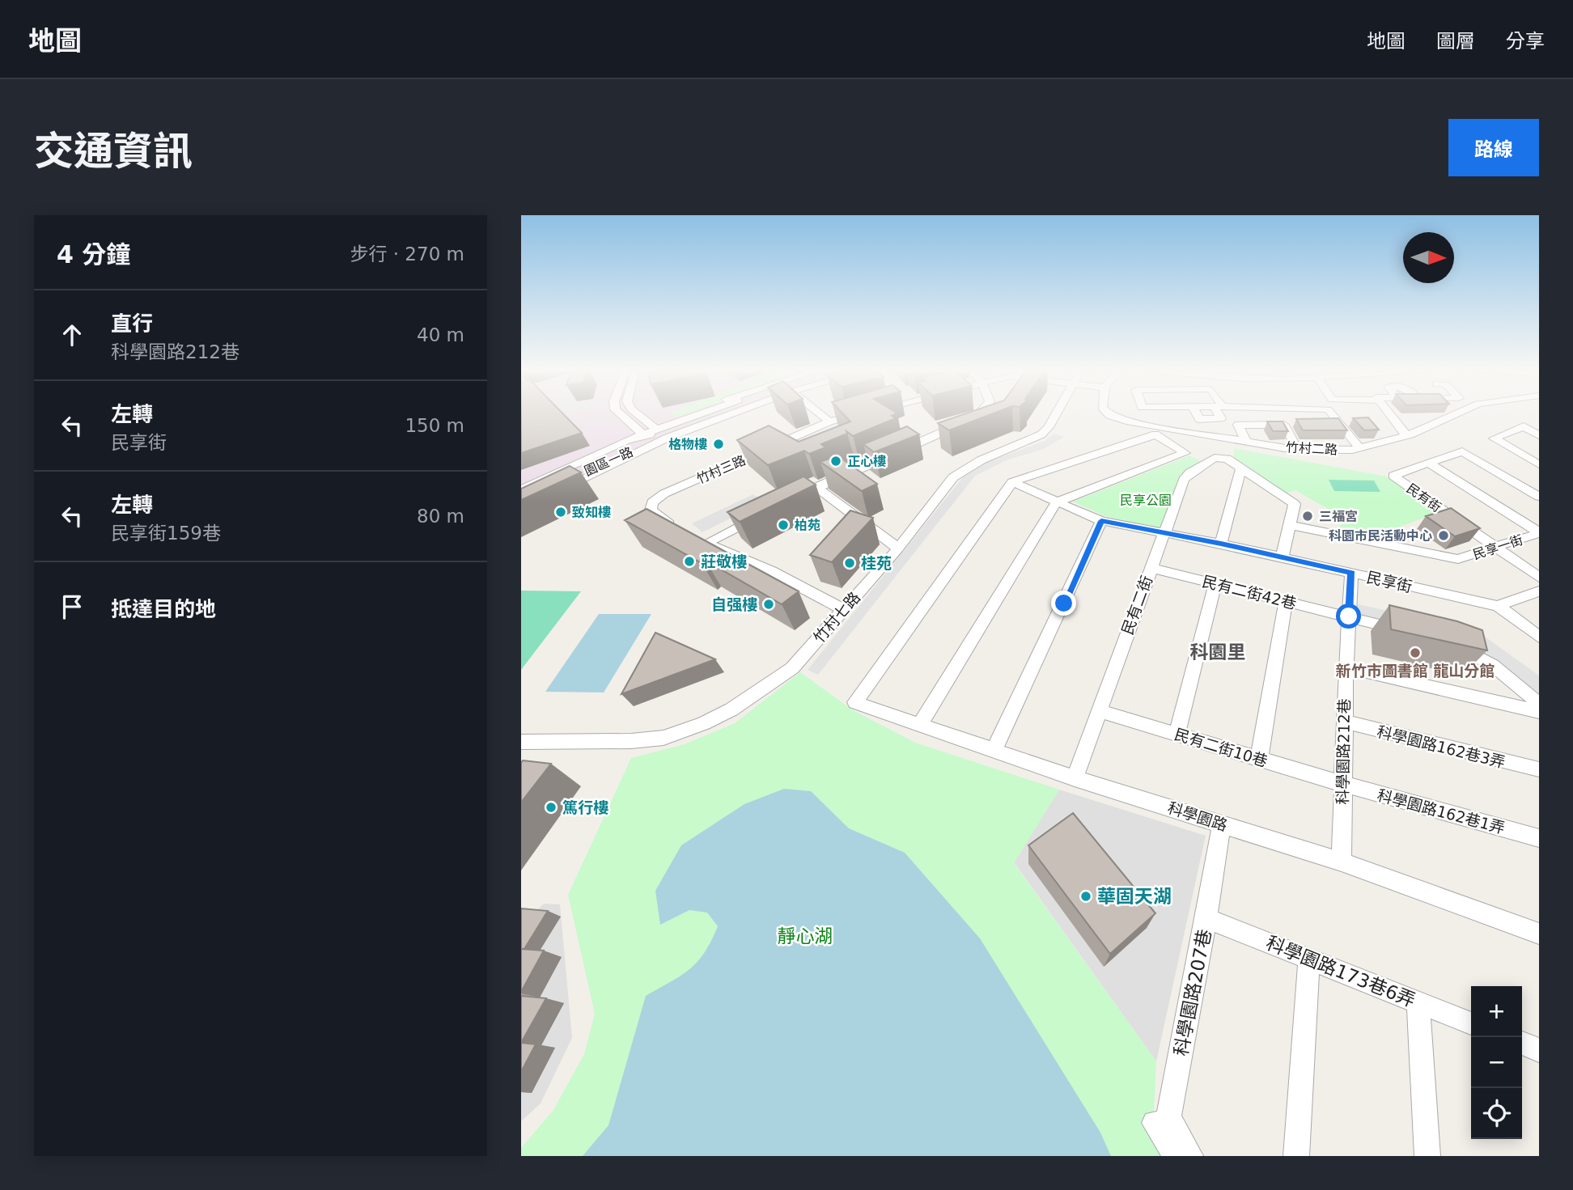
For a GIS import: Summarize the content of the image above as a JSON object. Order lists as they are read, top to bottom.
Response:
{
  "streets": {
    "street": [
      "竹村二路",
      "園區一路",
      "竹村三路",
      "民有街",
      "民享一街",
      "民享街",
      "民有二街42巷",
      "民有二街",
      "竹村七路",
      "科學園路162巷3弄",
      "民有二街10巷",
      "科學園路212巷",
      "科學園路162巷1弄",
      "科學園路",
      "科學園路173巷6弄",
      "科學園路207巷"
    ]
  },
  "crossings": [
    ["民有街", "民享一街"],
    ["民享街", "民有二街"],
    ["民享街", "科學園路212巷"],
    ["民享街", "科學園路"],
    ["民有二街42巷", "民有二街"],
    ["民有二街42巷", "科學園路212巷"],
    ["民有二街", "民有二街10巷"],
    ["民有二街", "科學園路"],
    ["科學園路162巷3弄", "科學園路212巷"],
    ["民有二街10巷", "科學園路212巷"],
    ["民有二街10巷", "科學園路162巷1弄"],
    ["科學園路212巷", "科學園路162巷1弄"],
    ["科學園路212巷", "科學園路"],
    ["科學園路", "科學園路207巷"],
    ["科學園路173巷6弄", "科學園路207巷"]
  ],
  "districts": ["科園里"],
  "parks": ["民享公園", "靜心湖"],
  "places": [
    "格物樓",
    "正心樓",
    "致知樓",
    "三福宮",
    "柏苑",
    "科園市民活動中心",
    "莊敬樓",
    "桂苑",
    "自强樓",
    "新竹市圖書館 龍山分館",
    "篤行樓",
    "華固天湖"
  ],
  "north": "right",
  "page": {
    "header": "地圖",
    "nav": ["地圖", "圖層", "分享"],
    "title": "交通資訊",
    "buttons": "路線",
    "heading": ["4 分鐘", "步行 · 270 m"],
    "list": [
      ["直行", "科學園路212巷", "40 m"],
      ["左轉", "民享街", "150 m"],
      ["左轉", "民享街159巷", "80 m"],
      "抵達目的地"
    ],
    "map_buttons": ["+", "−"]
  }
}
